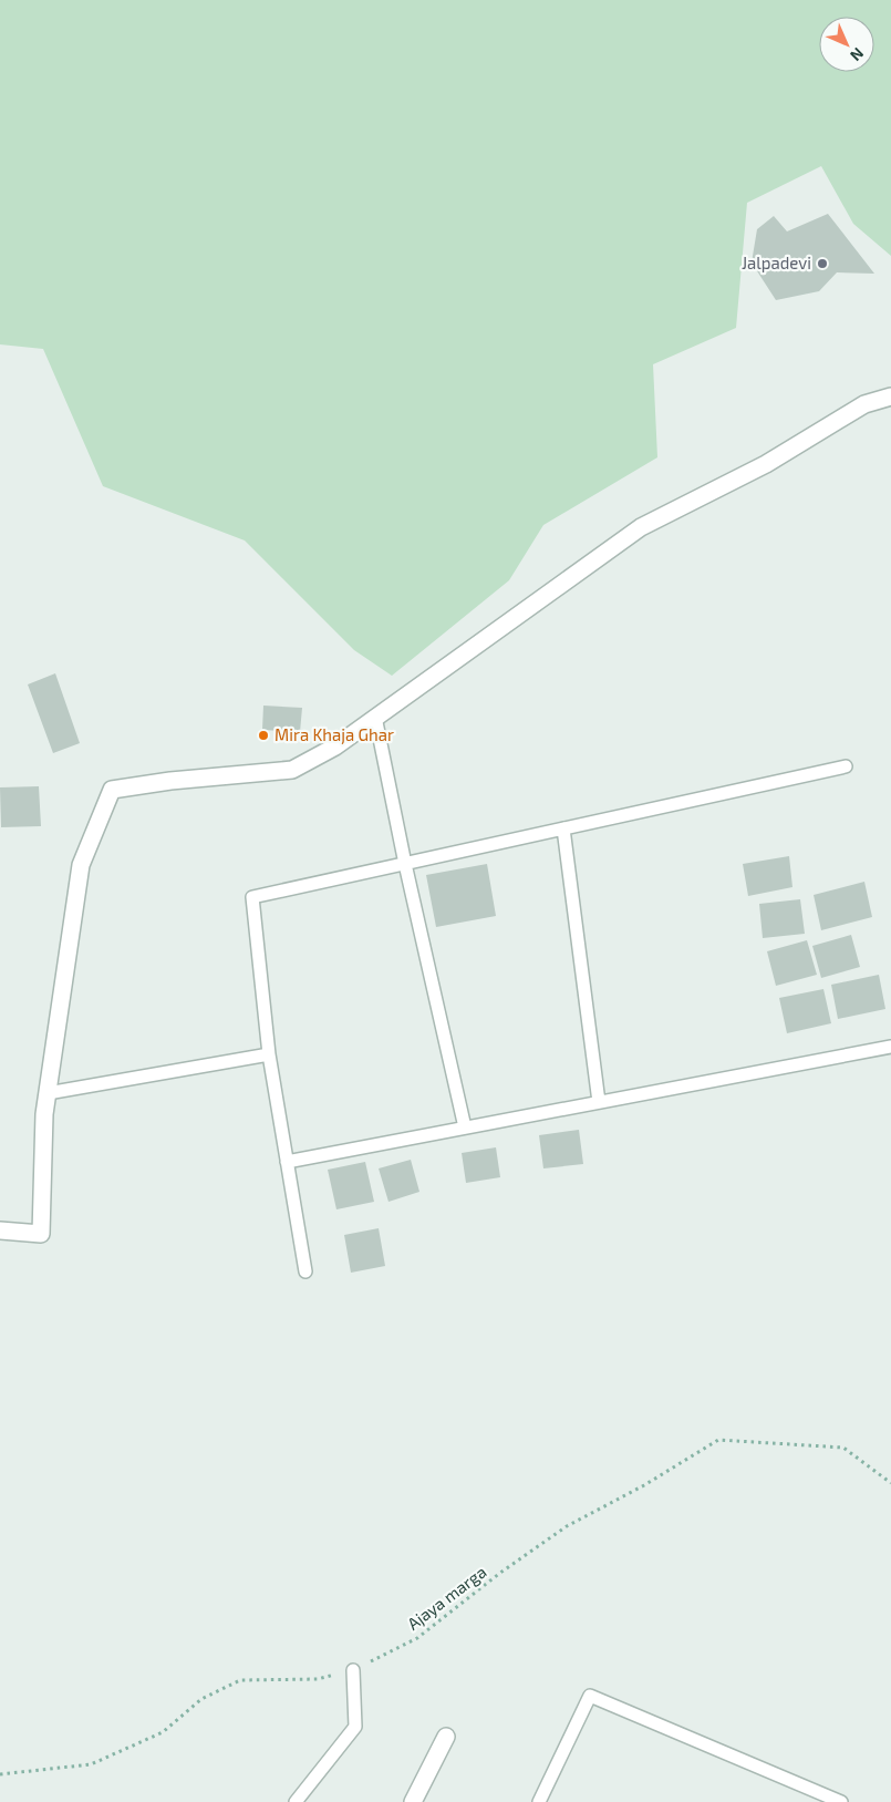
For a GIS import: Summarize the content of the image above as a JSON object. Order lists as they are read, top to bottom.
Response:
{
  "streets": {
    "path": ["Ajaya marga"]
  },
  "places": ["Jalpadevi", "Mira Khaja Ghar"],
  "north": "bottom right"
}
